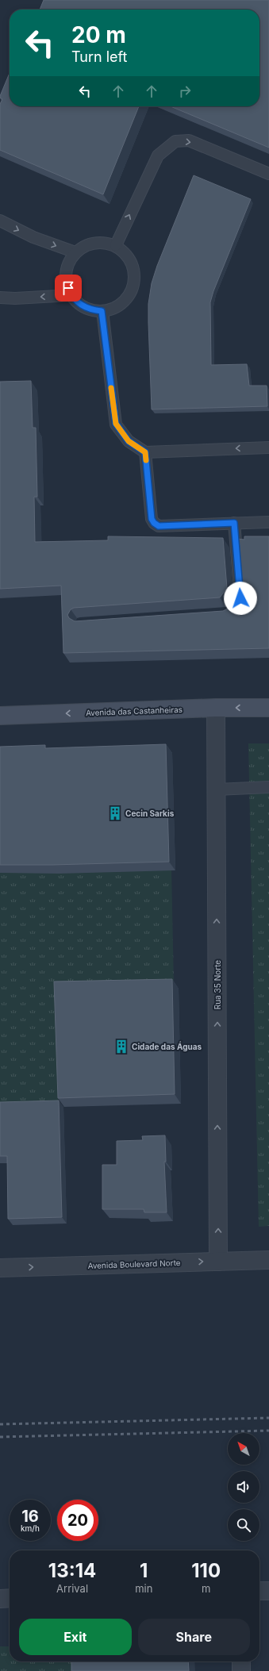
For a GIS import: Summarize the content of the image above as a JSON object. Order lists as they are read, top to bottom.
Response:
{
  "streets": {
    "main road": ["Avenida das Castanheiras"],
    "street": ["Rua 35 Norte", "Avenida Boulevard Norte"]
  },
  "crossings": [
    ["Avenida das Castanheiras", "Rua 35 Norte"],
    ["Rua 35 Norte", "Avenida Boulevard Norte"]
  ],
  "one_way": ["Avenida das Castanheiras", "Rua 35 Norte", "Avenida Boulevard Norte"],
  "places": {
    "building": ["Cecin Sarkis", "Cidade das Águas"]
  },
  "north": "top left",
  "page": {
    "turn": ["20 m", "Turn left"],
    "speed": "16 km/h",
    "limit": "20",
    "eta": [
      "13:14",
      "Arrival",
      "1",
      "min",
      "110",
      "m"
    ],
    "buttons": ["Exit", "Share"]
  }
}
